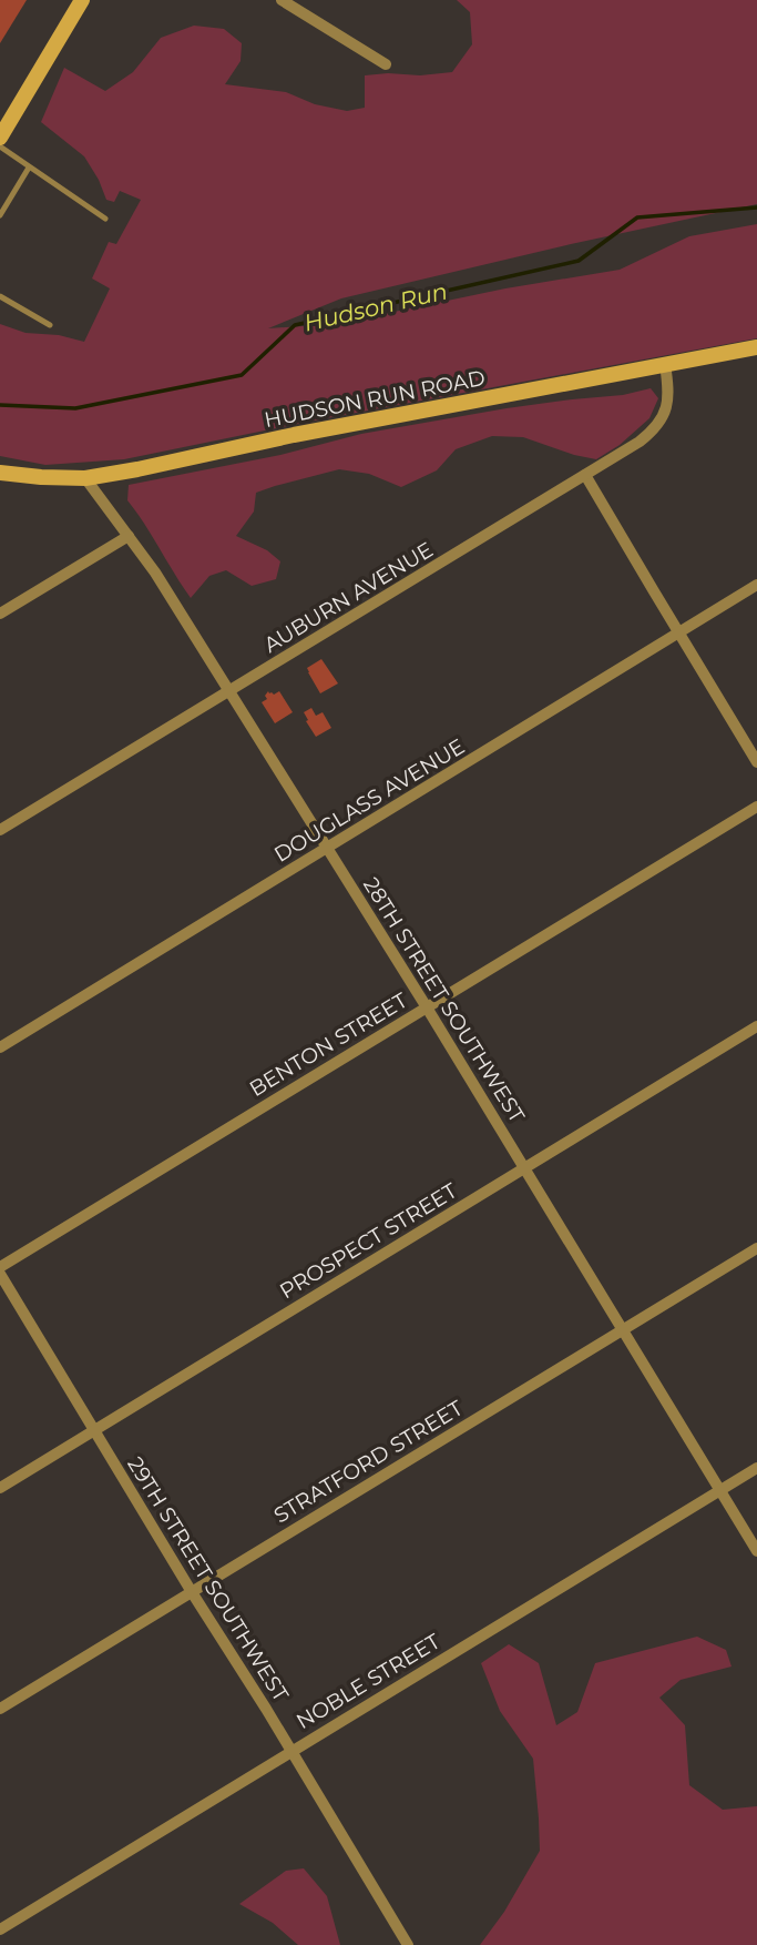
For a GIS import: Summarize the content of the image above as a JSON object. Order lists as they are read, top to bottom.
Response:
{
  "streets": {
    "main road": ["HUDSON RUN ROAD"],
    "street": [
      "AUBURN AVENUE",
      "DOUGLASS AVENUE",
      "28TH STREET SOUTHWEST",
      "BENTON STREET",
      "PROSPECT STREET",
      "STRATFORD STREET",
      "29TH STREET SOUTHWEST",
      "NOBLE STREET"
    ]
  },
  "crossings": [
    ["HUDSON RUN ROAD", "AUBURN AVENUE"],
    ["HUDSON RUN ROAD", "28TH STREET SOUTHWEST"],
    ["AUBURN AVENUE", "28TH STREET SOUTHWEST"],
    ["DOUGLASS AVENUE", "28TH STREET SOUTHWEST"],
    ["28TH STREET SOUTHWEST", "BENTON STREET"],
    ["28TH STREET SOUTHWEST", "PROSPECT STREET"],
    ["28TH STREET SOUTHWEST", "STRATFORD STREET"],
    ["28TH STREET SOUTHWEST", "NOBLE STREET"],
    ["PROSPECT STREET", "29TH STREET SOUTHWEST"],
    ["STRATFORD STREET", "29TH STREET SOUTHWEST"],
    ["29TH STREET SOUTHWEST", "NOBLE STREET"]
  ],
  "water": ["Hudson Run"]
}
